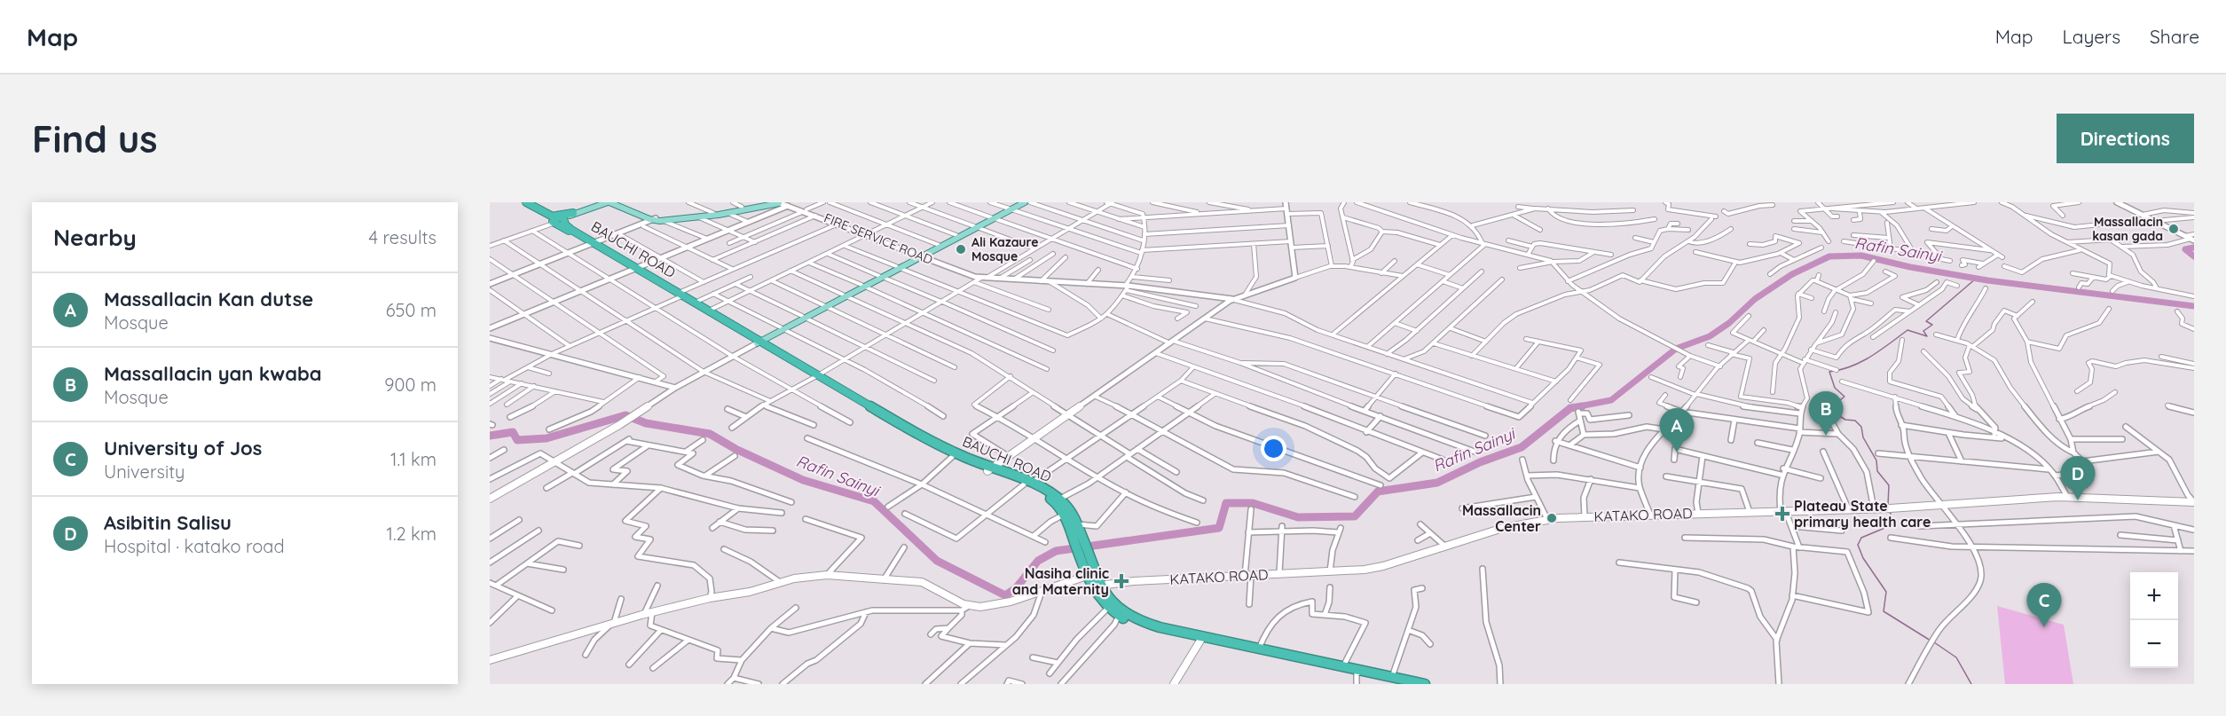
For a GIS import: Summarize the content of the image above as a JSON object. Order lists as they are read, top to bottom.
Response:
{
  "streets": {
    "highway": ["BAUCHI ROAD"],
    "street": ["FIRE SERVICE ROAD", "KATAKO ROAD"]
  },
  "crossings": [
    ["BAUCHI ROAD", "KATAKO ROAD"]
  ],
  "water": ["Rafin Sainyi"],
  "places": {
    "other": ["Massallacin kasan gada", "Ali Kazaure Mosque", "Massallacin Center"],
    "health": ["Plateau State primary health care", "Nasiha clinic and Maternity"]
  },
  "page": {
    "header": "Map",
    "nav": ["Map", "Layers", "Share"],
    "buttons": "Directions",
    "title": "Find us",
    "heading": ["Nearby", "4 results"],
    "list": [
      {
        "mark": "A",
        "name": "Massallacin Kan dutse",
        "note": "Mosque",
        "value": "650 m"
      },
      {
        "mark": "B",
        "name": "Massallacin yan kwaba",
        "note": "Mosque",
        "value": "900 m"
      },
      {
        "mark": "C",
        "name": "University of Jos",
        "note": "University",
        "value": "1.1 km"
      },
      {
        "mark": "D",
        "name": "Asibitin Salisu",
        "note": "Hospital · katako road",
        "value": "1.2 km"
      }
    ],
    "pins": [
      "B",
      "A",
      "D",
      "C"
    ],
    "map_buttons": ["+", "−"]
  }
}
